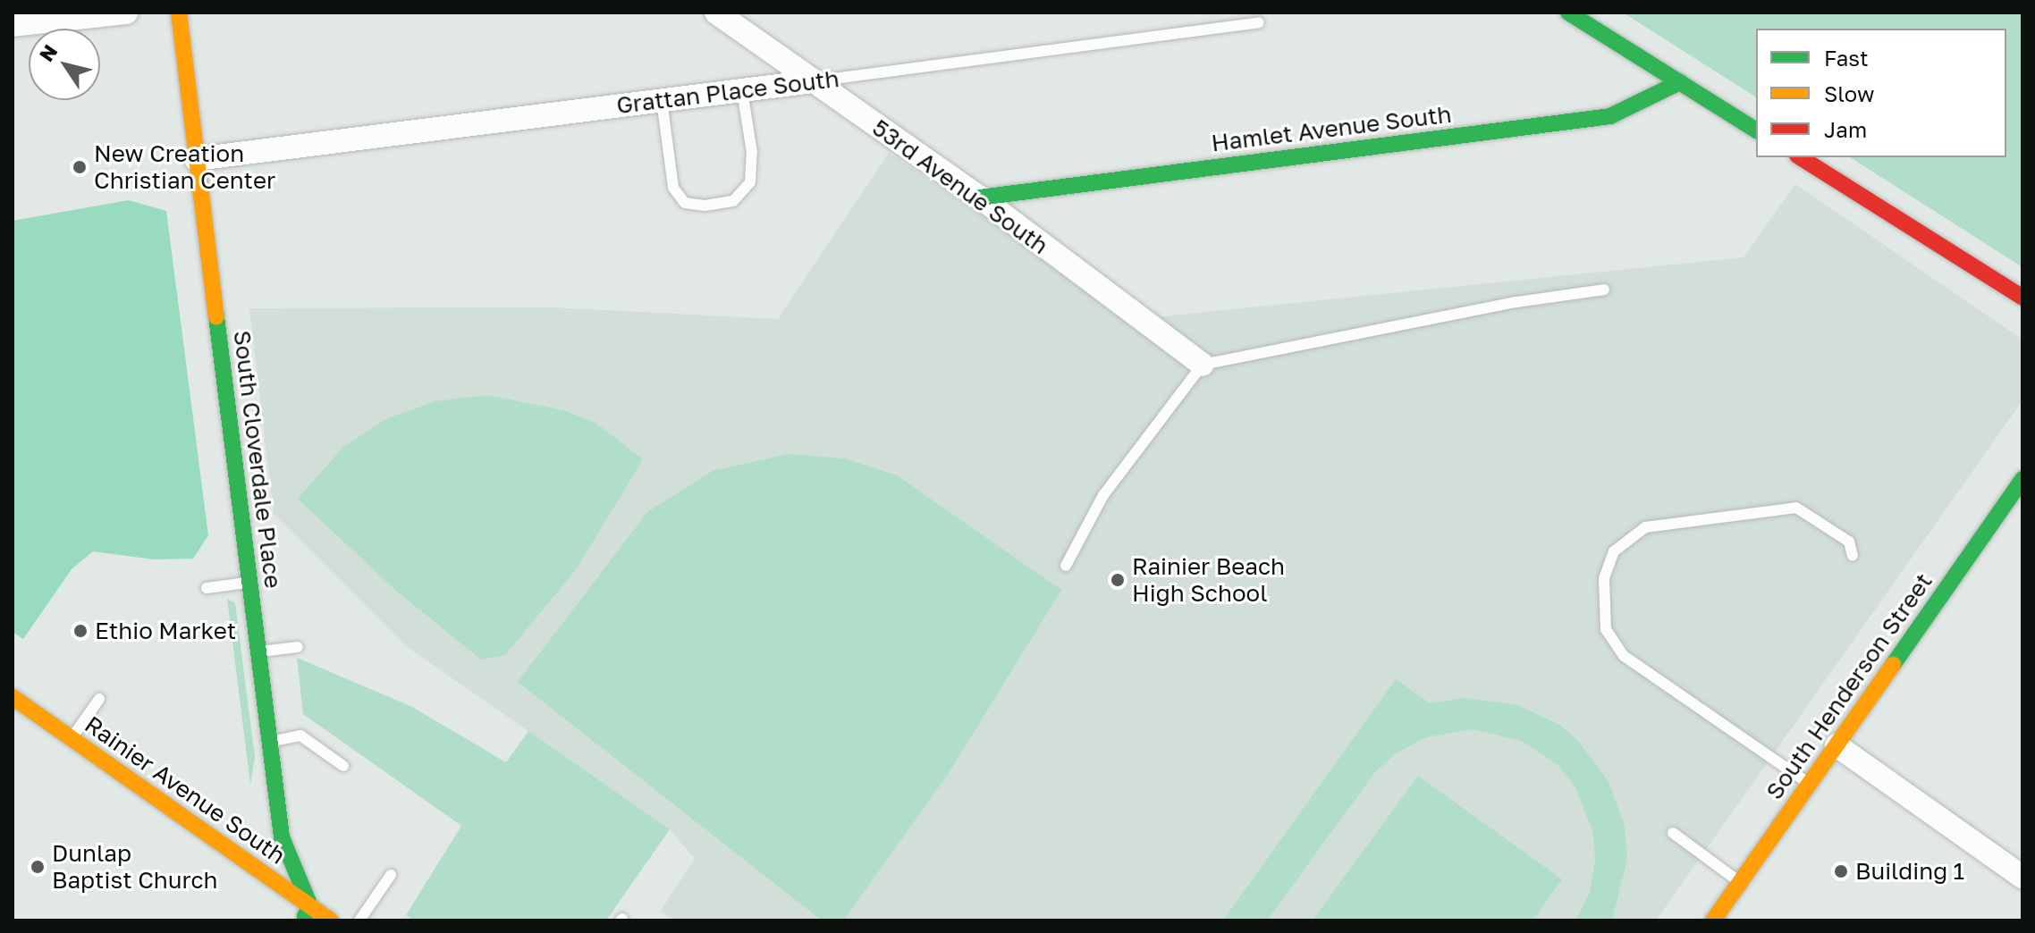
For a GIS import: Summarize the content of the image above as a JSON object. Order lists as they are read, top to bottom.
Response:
{
  "streets": {
    "street": [
      "Grattan Place South",
      "Hamlet Avenue South",
      "53rd Avenue South",
      "South Cloverdale Place",
      "South Henderson Street",
      "Rainier Avenue South"
    ]
  },
  "crossings": [
    ["Grattan Place South", "53rd Avenue South"],
    ["Grattan Place South", "South Cloverdale Place"],
    ["Hamlet Avenue South", "53rd Avenue South"],
    ["South Cloverdale Place", "Rainier Avenue South"]
  ],
  "places": [
    "New Creation Christian Center",
    "Rainier Beach High School",
    "Ethio Market",
    "Dunlap Baptist Church",
    "Building 1"
  ],
  "legend": ["Fast", "Slow", "Jam"],
  "north": "top left"
}
